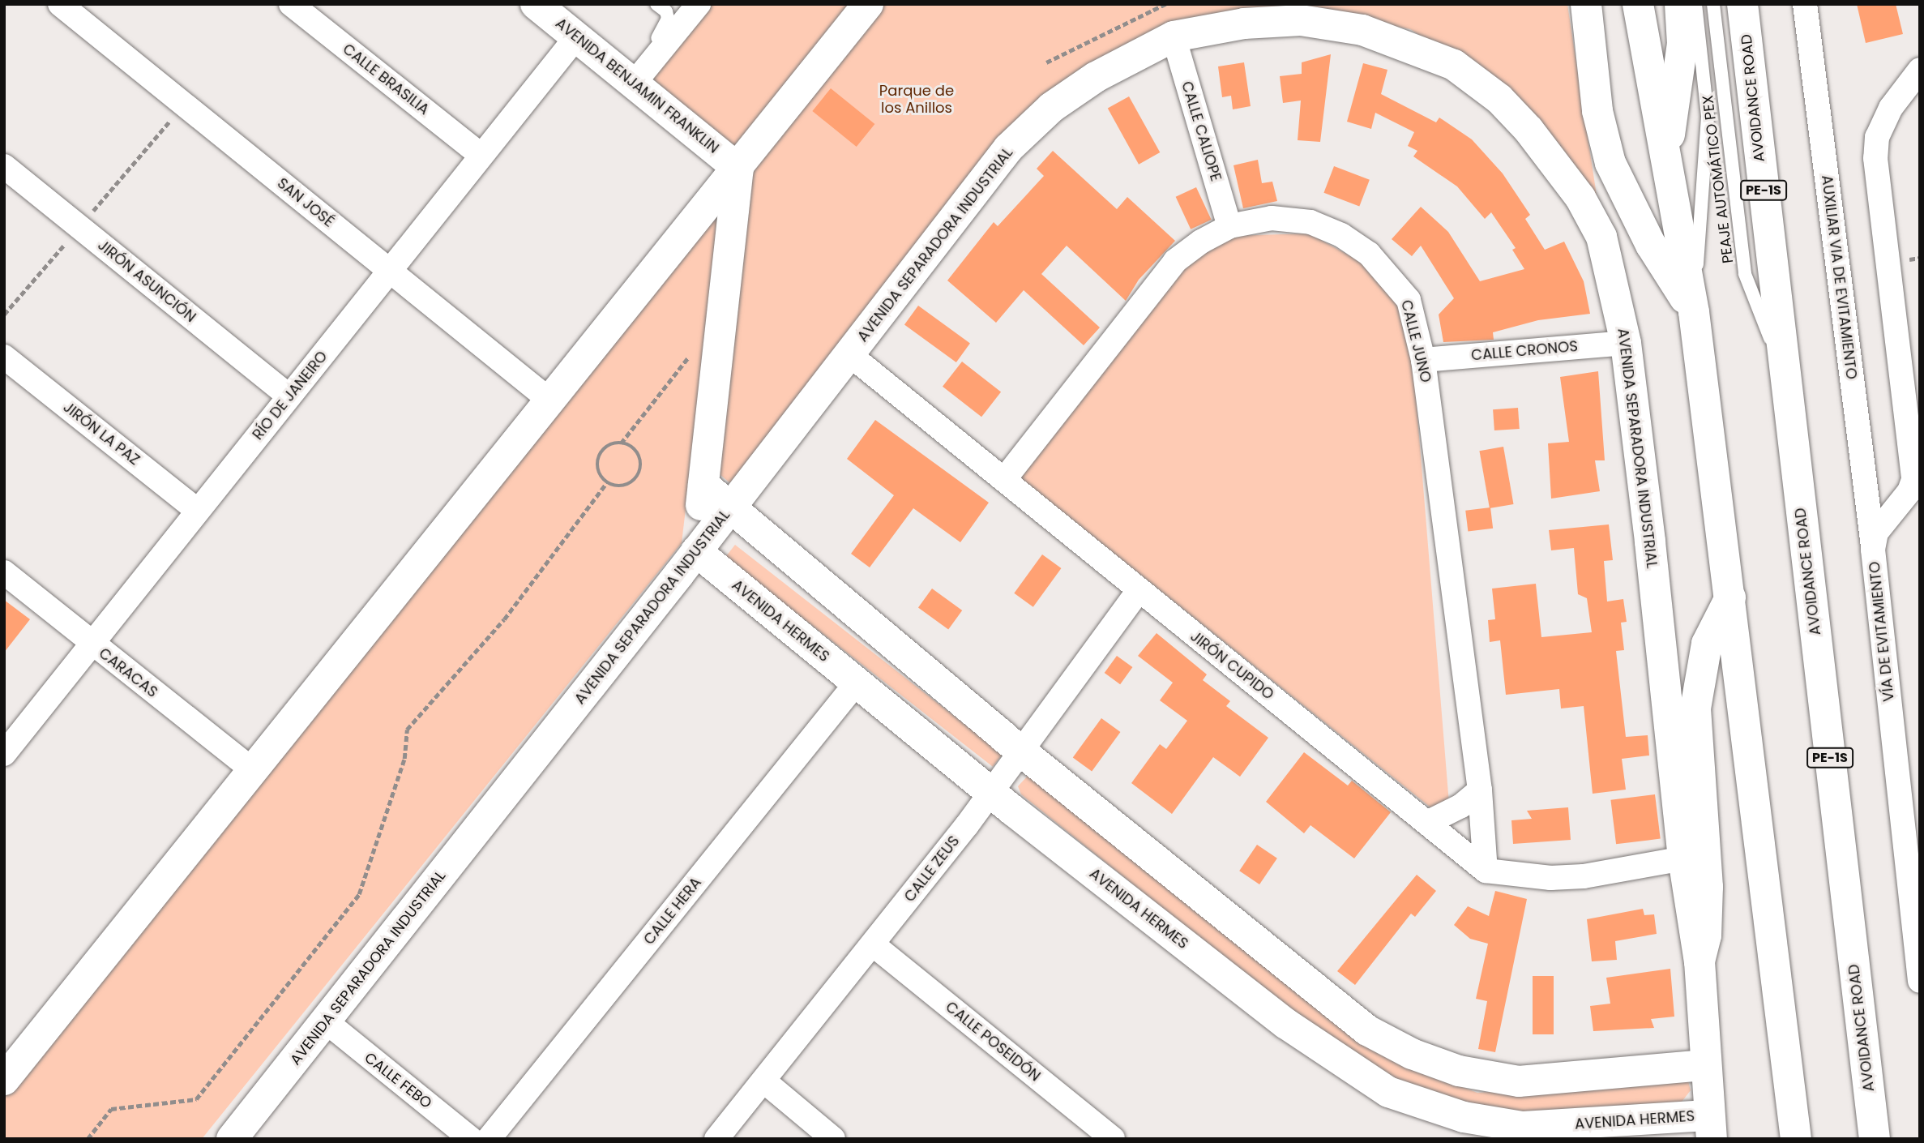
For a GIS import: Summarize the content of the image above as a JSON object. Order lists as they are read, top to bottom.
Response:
{
  "streets": {
    "main road": [
      "AVENIDA BENJAMIN FRANKLIN",
      "AVOIDANCE ROAD",
      "PE-1S",
      "AVENIDA SEPARADORA INDUSTRIAL",
      "AVENIDA HERMES"
    ],
    "street": [
      "CALLE BRASILIA",
      "CALLE CALIOPE",
      "SAN JOSÉ",
      "AUXILIAR VIA DE EVITAMIENTO",
      "JIRÓN ASUNCIÓN",
      "CALLE JUNO",
      "CALLE CRONOS",
      "RÍO DE JANEIRO",
      "JIRÓN LA PAZ",
      "VÍA DE EVITAMIENTO",
      "JIRÓN CUPIDO",
      "CARACAS",
      "CALLE ZEUS",
      "CALLE HERA",
      "CALLE POSEIDÓN",
      "CALLE FEBO"
    ],
    "lane": ["PEAJE AUTOMÁTICO PEX"]
  },
  "crossings": [
    ["CALLE BRASILIA", "RÍO DE JANEIRO"],
    ["AVENIDA BENJAMIN FRANKLIN", "RÍO DE JANEIRO"],
    ["AVOIDANCE ROAD", "PEAJE AUTOMÁTICO PEX"],
    ["CALLE CALIOPE", "AVENIDA SEPARADORA INDUSTRIAL"],
    ["CALLE CALIOPE", "CALLE JUNO"],
    ["SAN JOSÉ", "RÍO DE JANEIRO"],
    ["AVENIDA SEPARADORA INDUSTRIAL", "CALLE CRONOS"],
    ["AVENIDA SEPARADORA INDUSTRIAL", "AVENIDA HERMES"],
    ["AVENIDA SEPARADORA INDUSTRIAL", "JIRÓN CUPIDO"],
    ["AVENIDA SEPARADORA INDUSTRIAL", "CALLE FEBO"],
    ["AUXILIAR VIA DE EVITAMIENTO", "VÍA DE EVITAMIENTO"],
    ["JIRÓN ASUNCIÓN", "RÍO DE JANEIRO"],
    ["CALLE JUNO", "CALLE CRONOS"],
    ["CALLE JUNO", "JIRÓN CUPIDO"],
    ["RÍO DE JANEIRO", "JIRÓN LA PAZ"],
    ["RÍO DE JANEIRO", "CARACAS"],
    ["AVENIDA HERMES", "CALLE ZEUS"],
    ["AVENIDA HERMES", "CALLE HERA"],
    ["JIRÓN CUPIDO", "CALLE ZEUS"],
    ["CALLE ZEUS", "CALLE POSEIDÓN"]
  ],
  "parks": ["Parque de los Anillos"]
}
